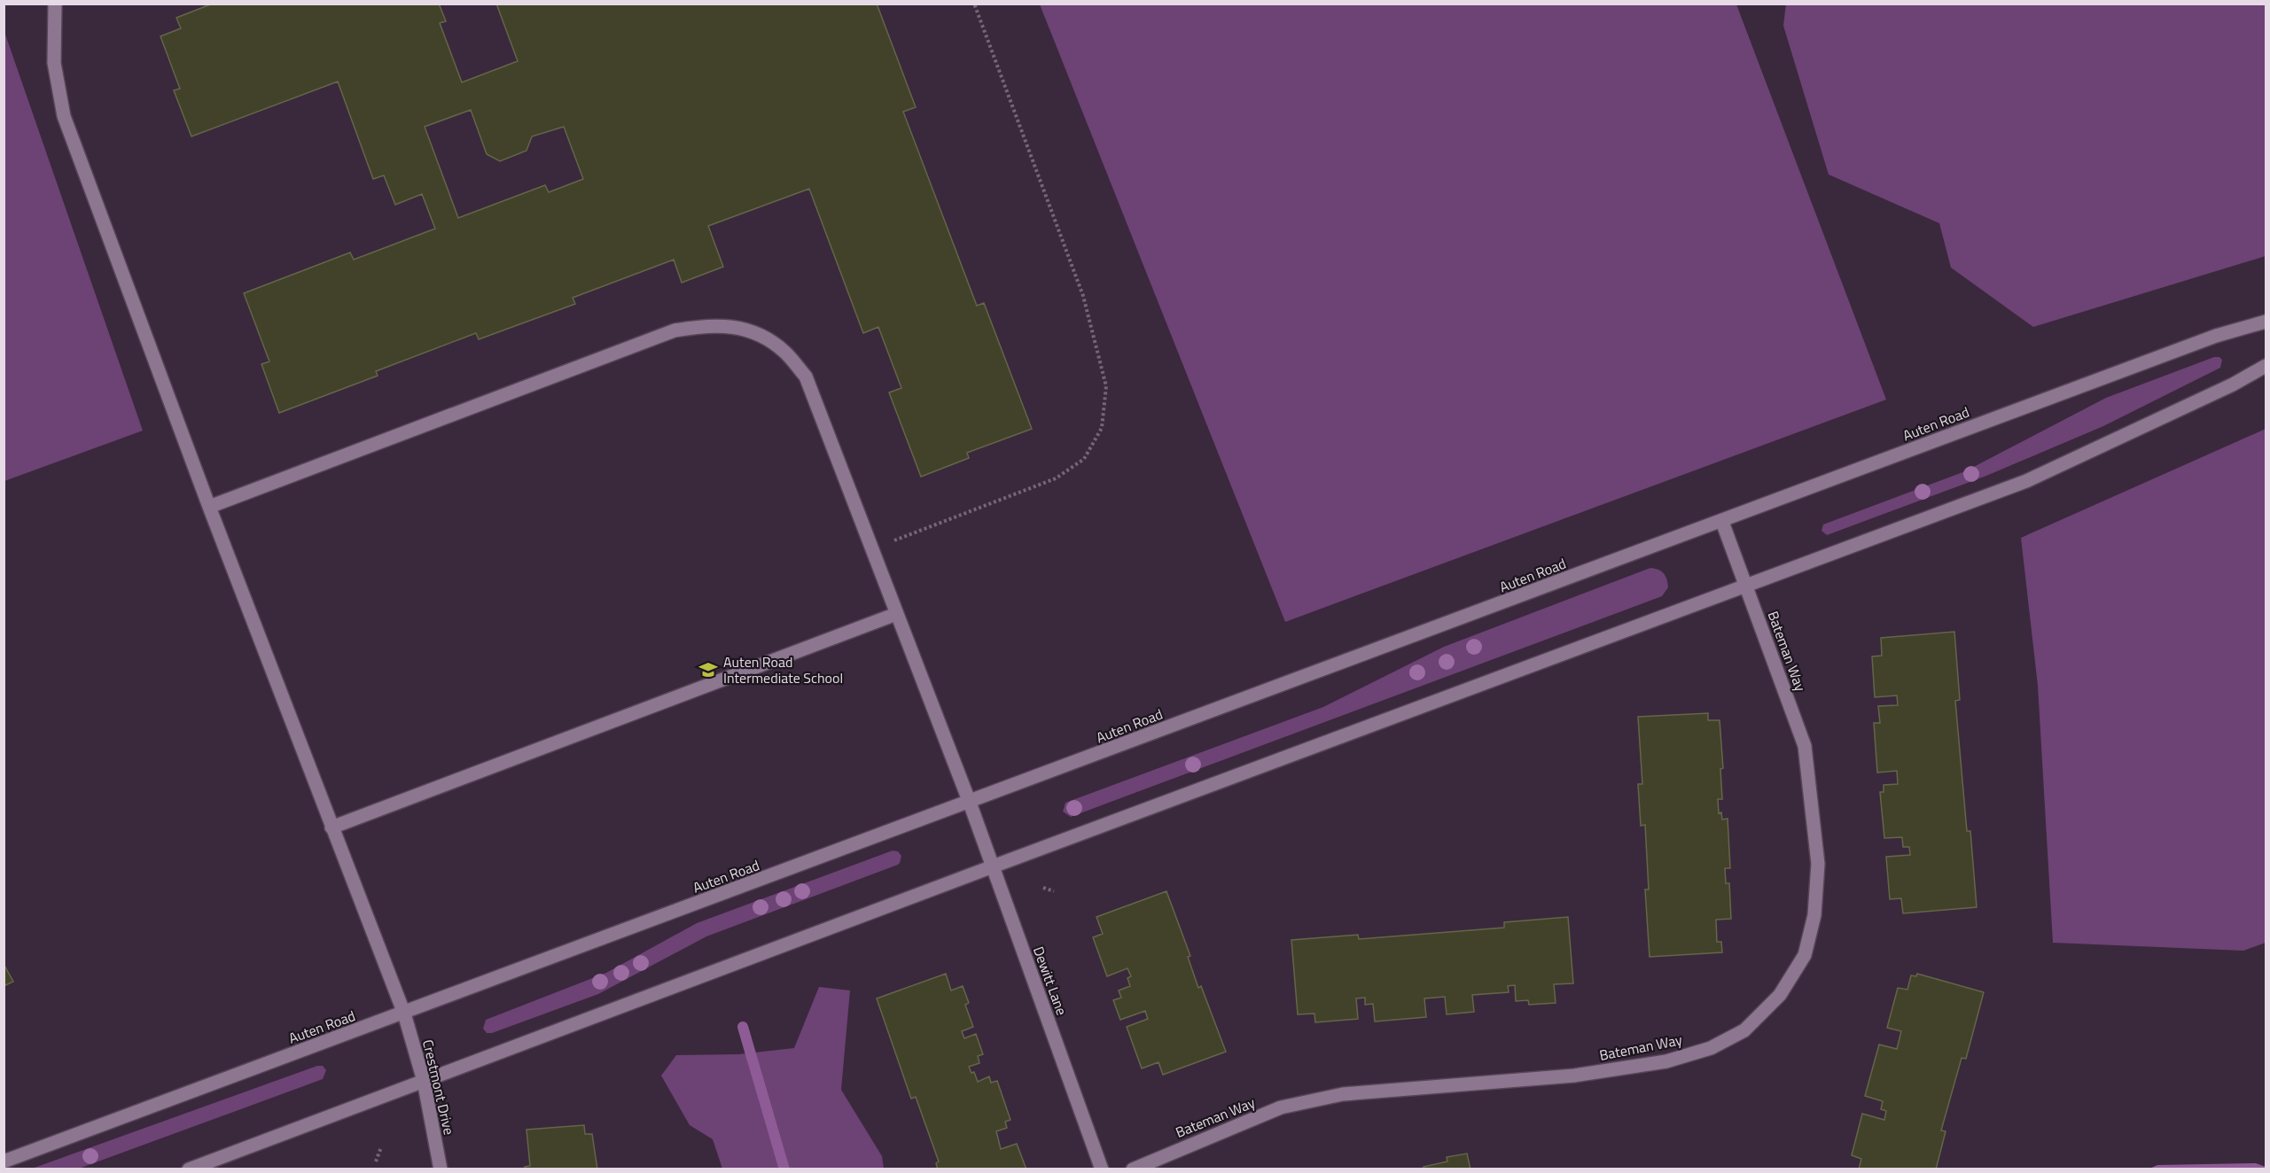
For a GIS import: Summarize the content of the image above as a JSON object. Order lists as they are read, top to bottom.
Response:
{
  "streets": {
    "street": [
      "Auten Road",
      "Bateman Way",
      "Dewitt Lane",
      "Crestmont Drive"
    ]
  },
  "crossings": [
    ["Auten Road", "Bateman Way"],
    ["Auten Road", "Dewitt Lane"],
    ["Auten Road", "Crestmont Drive"],
    ["Dewitt Lane", "Crestmont Drive"]
  ],
  "places": {
    "school or university": ["Auten Road Intermediate School"]
  }
}
